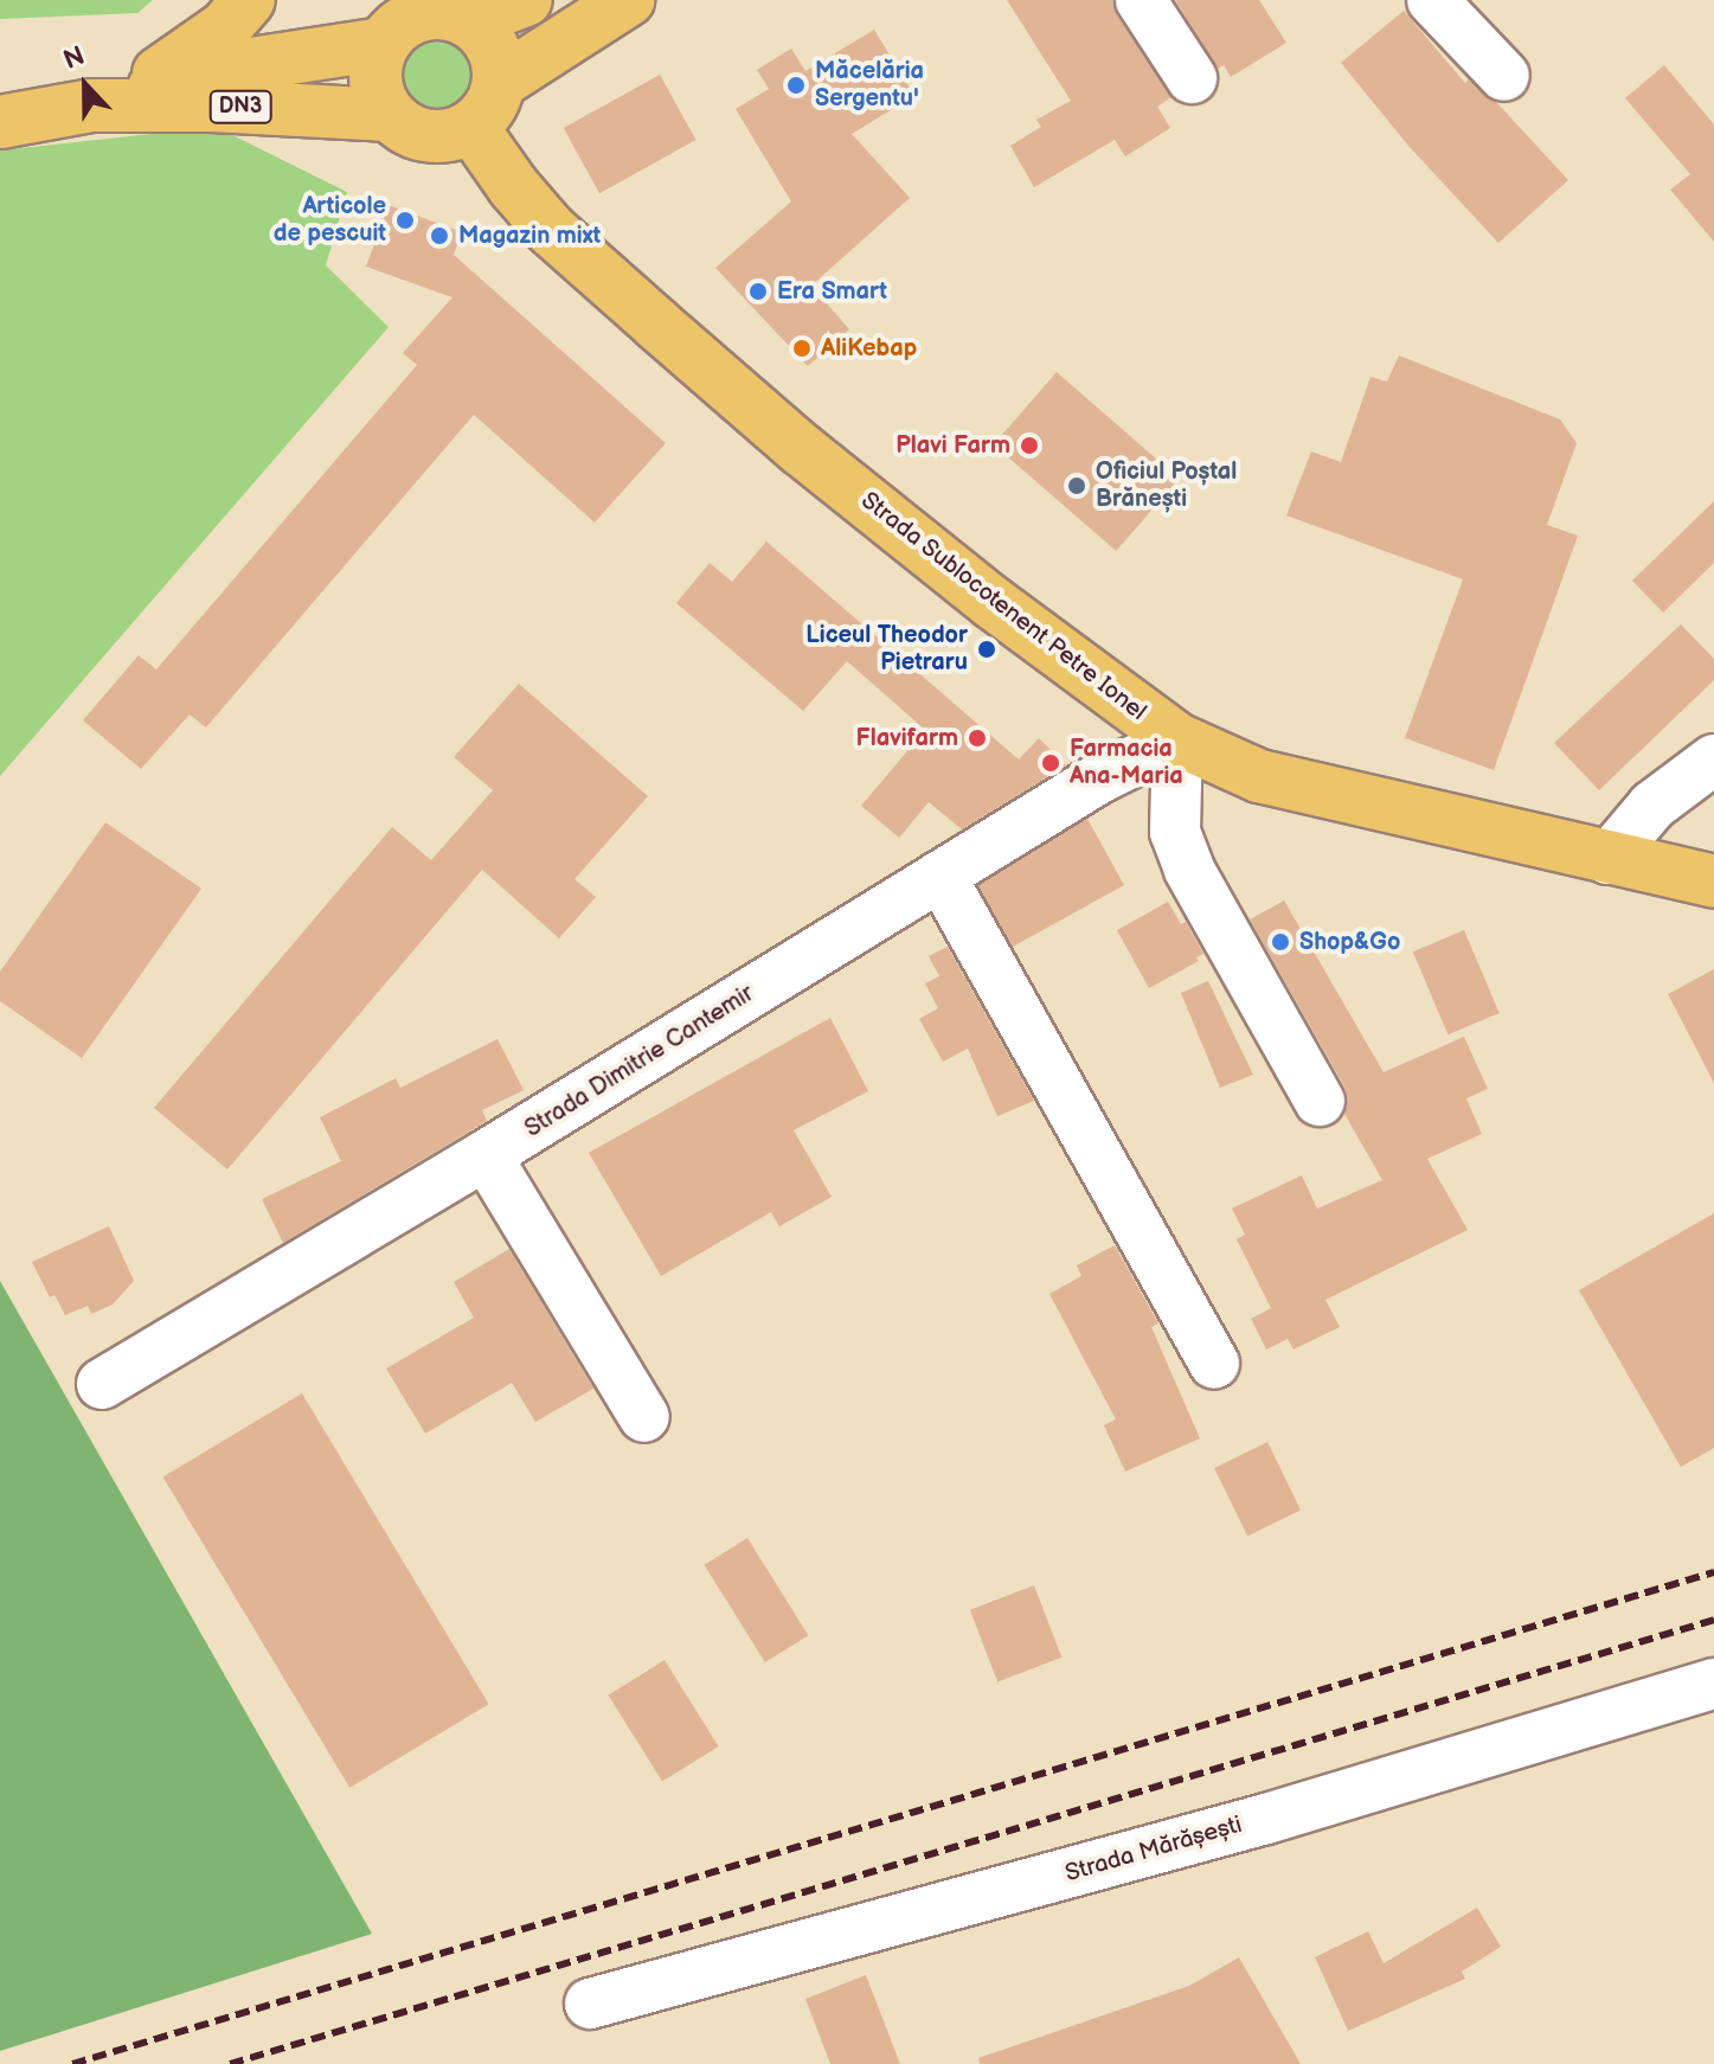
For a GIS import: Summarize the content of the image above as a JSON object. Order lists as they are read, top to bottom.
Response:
{
  "streets": {
    "main road": ["DN3", "Strada Sublocotenent Petre Ionel"],
    "street": ["Strada Dimitrie Cantemir", "Strada Mărășești"]
  },
  "crossings": [
    ["DN3", "Strada Sublocotenent Petre Ionel"],
    ["Strada Sublocotenent Petre Ionel", "Strada Dimitrie Cantemir"]
  ],
  "places": [
    "Măcelăria Sergentu'",
    "Articole de pescuit",
    "Magazin mixt",
    "Era Smart",
    "AliKebap",
    "Plavi Farm",
    "Oficiul Poștal Brănești",
    "Liceul Theodor Pietraru",
    "Flavifarm",
    "Farmacia Ana-Maria",
    "Shop&Go"
  ],
  "north": "top"
}
